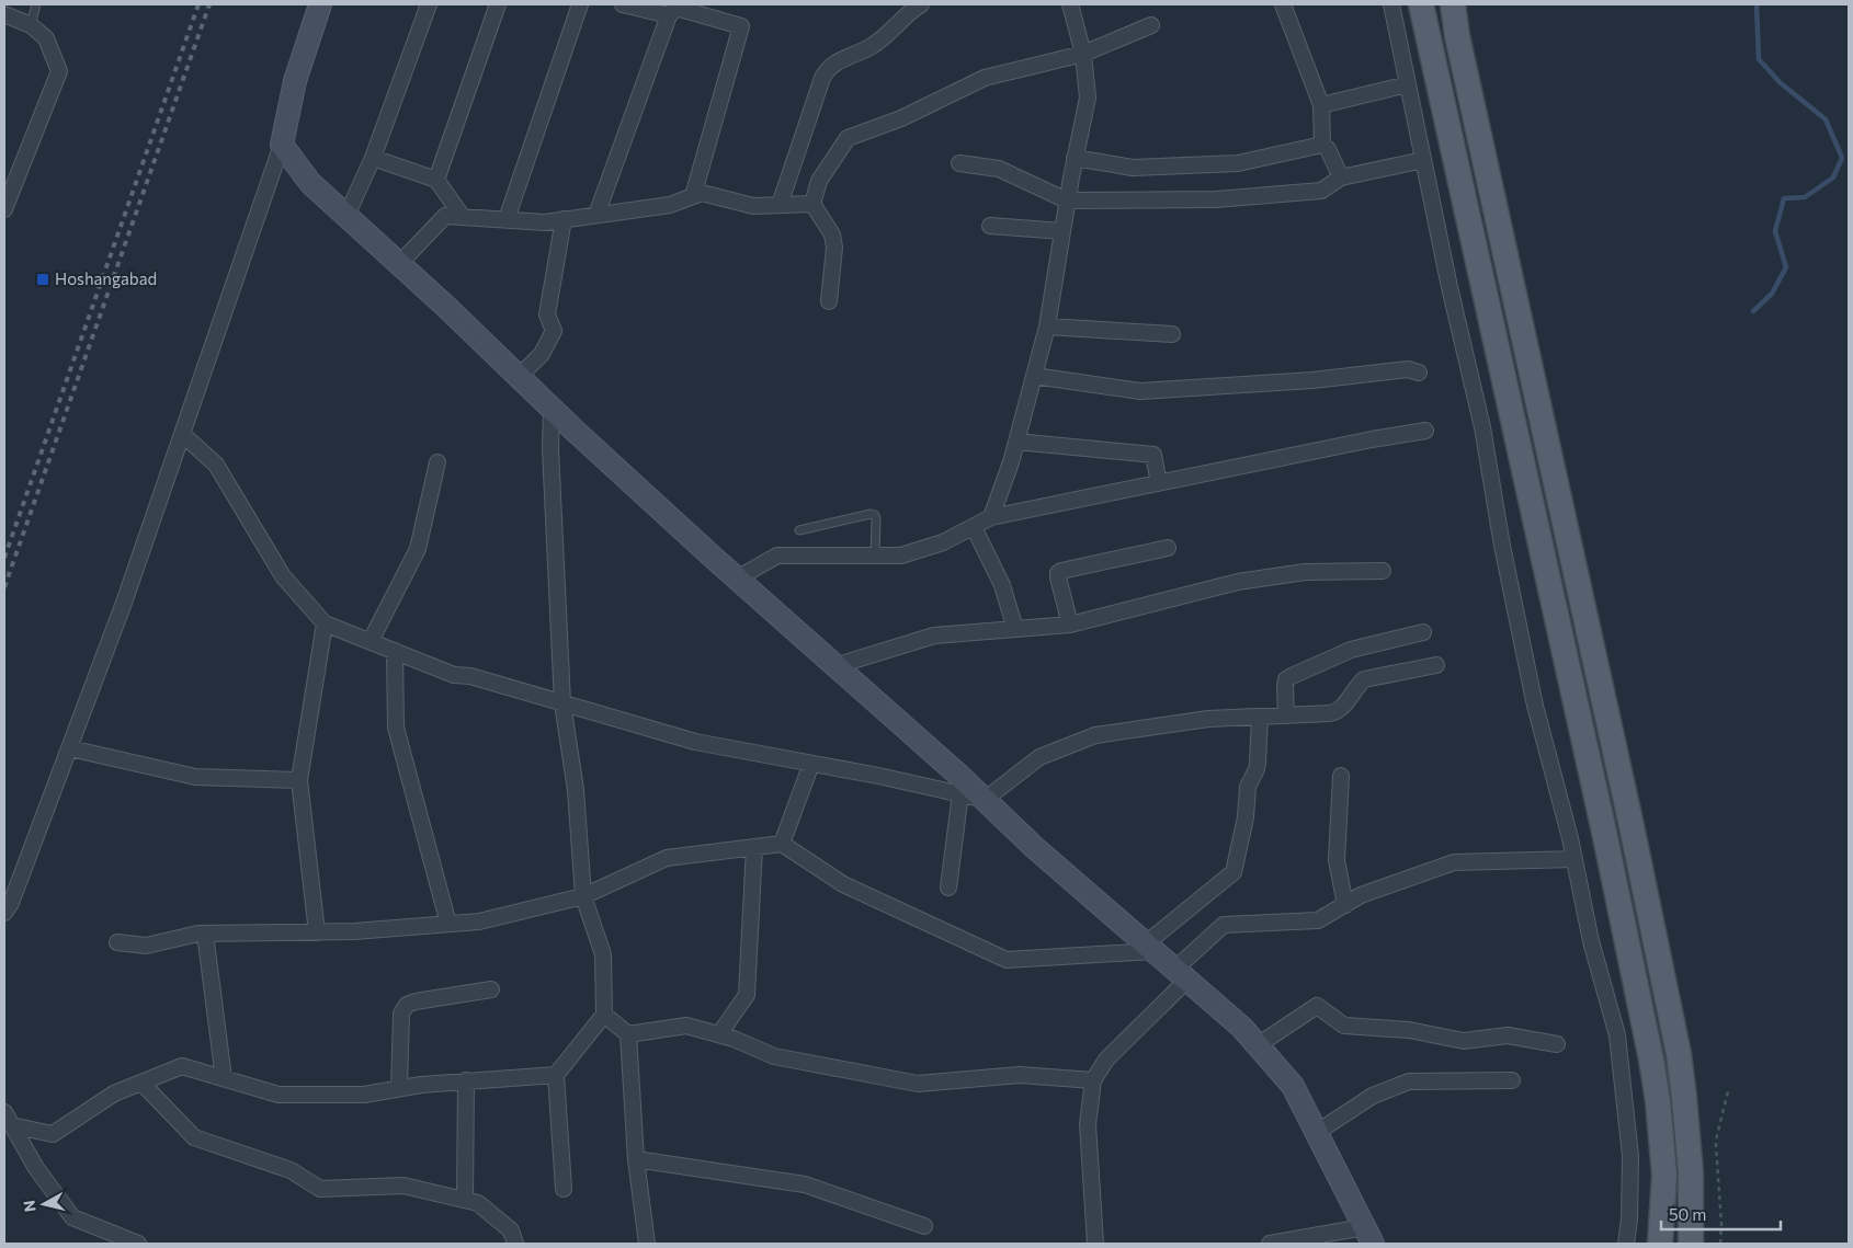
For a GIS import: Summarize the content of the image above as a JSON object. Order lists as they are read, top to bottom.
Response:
{
  "places": {
    "transit": ["Hoshangabad"]
  },
  "scale_bar": "50 m",
  "north": "left"
}
